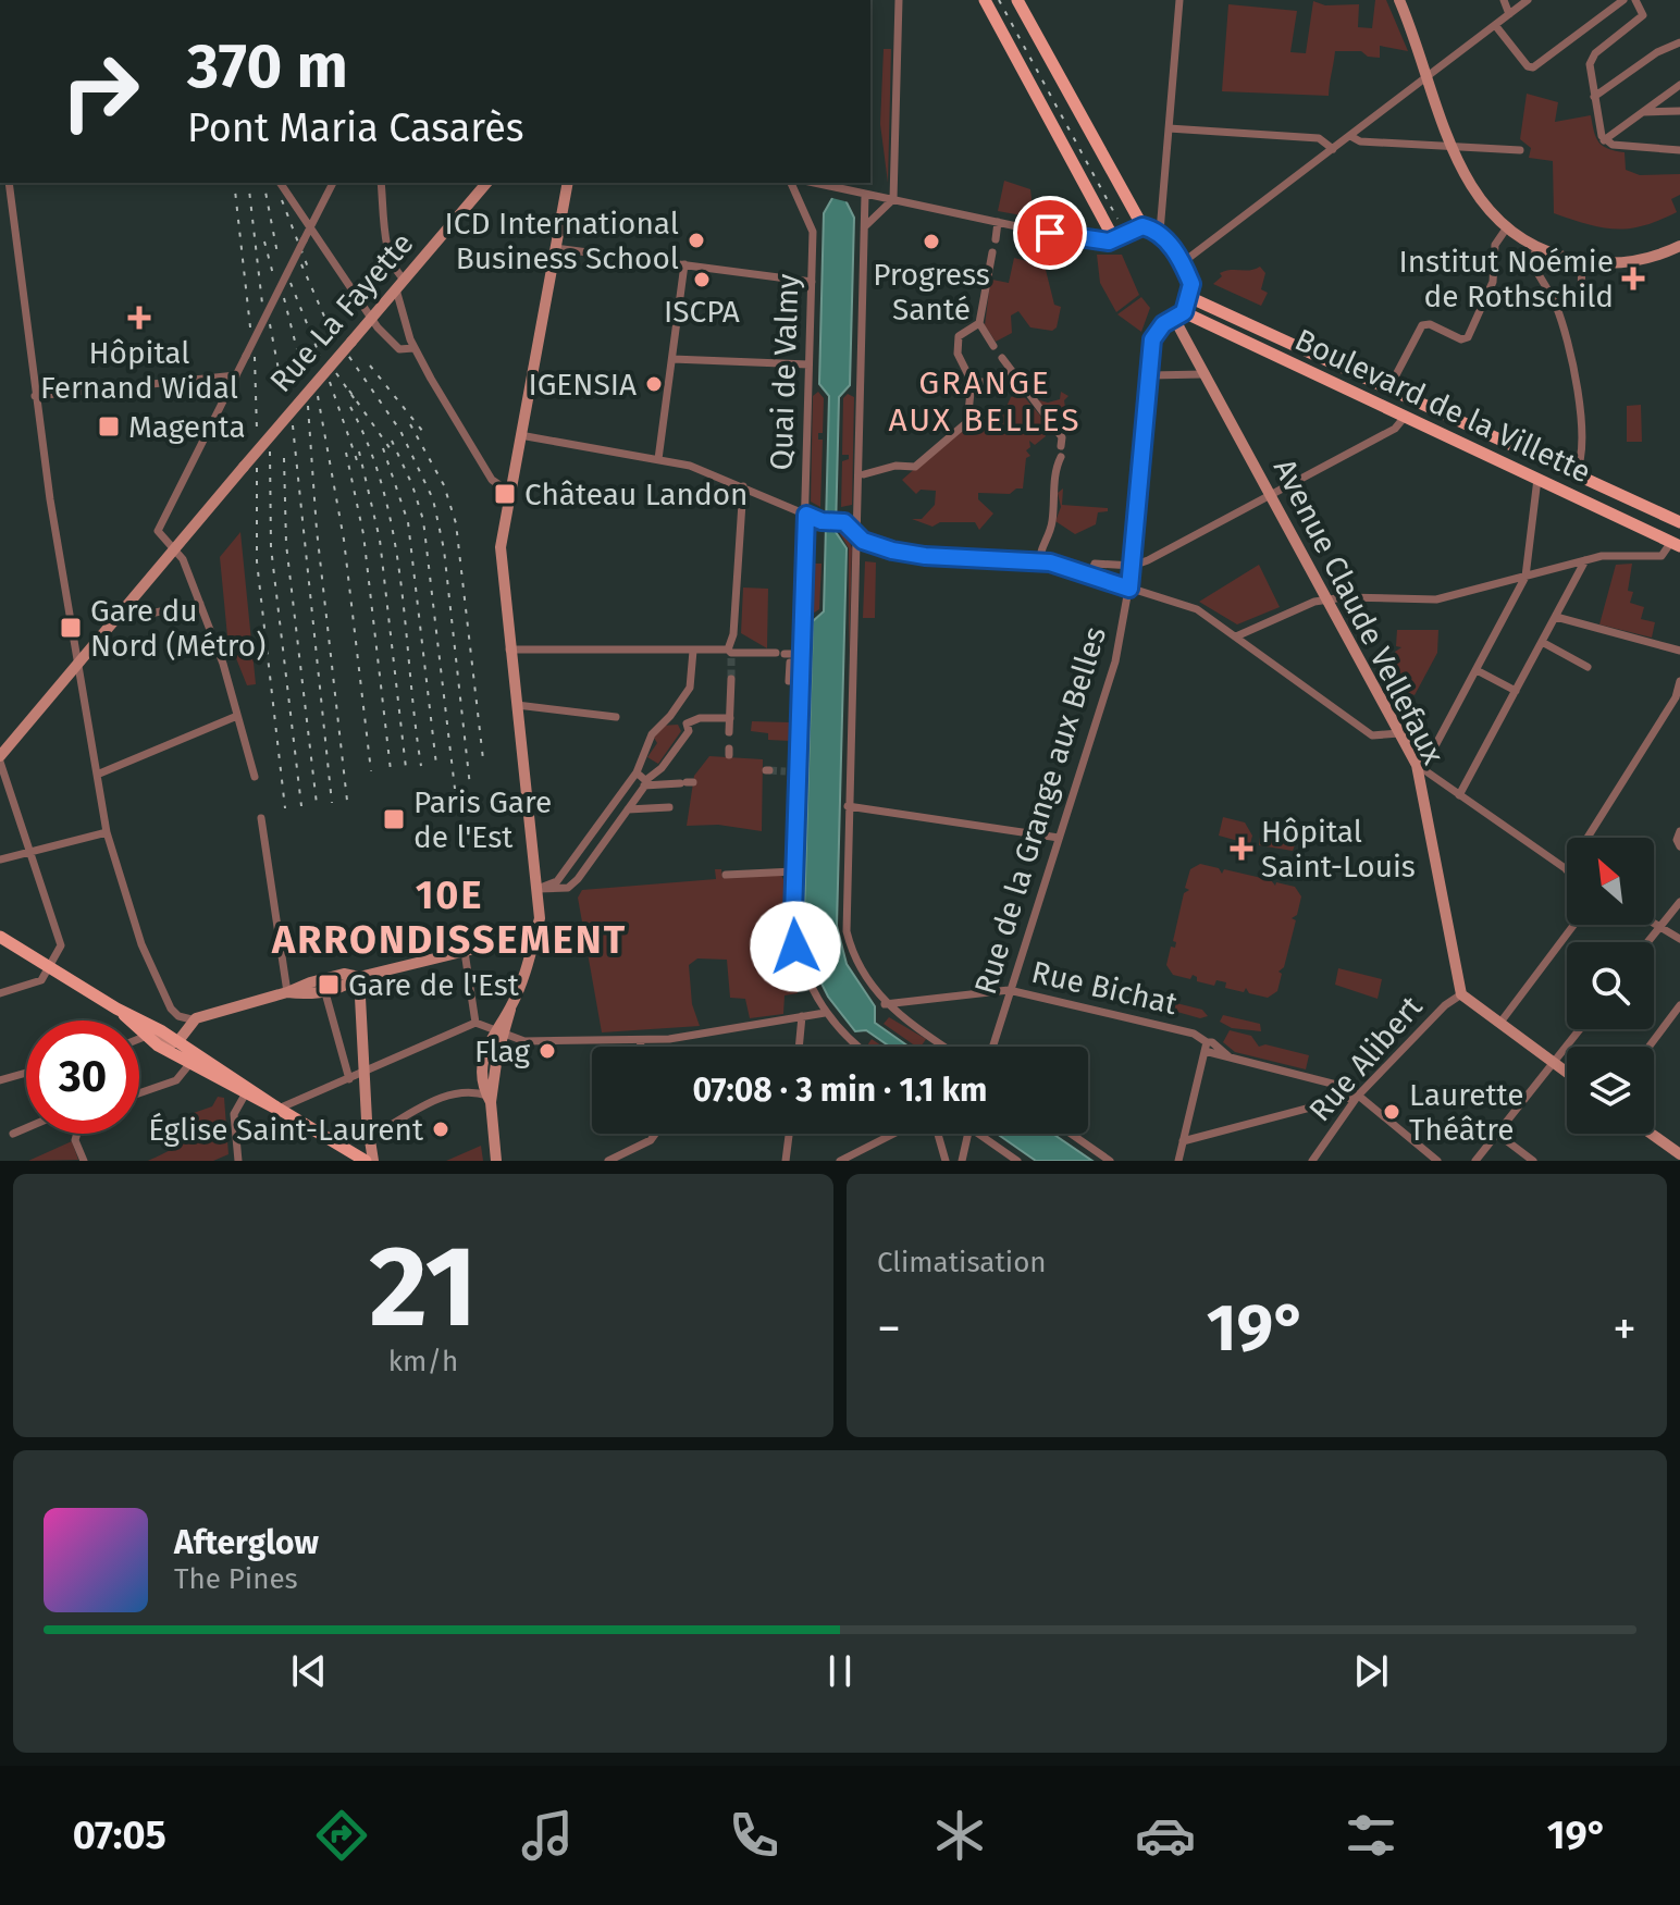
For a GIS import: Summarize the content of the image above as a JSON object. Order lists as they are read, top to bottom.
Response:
{
  "streets": {
    "main road": ["Rue La Fayette", "Boulevard de la Villette", "Avenue Claude Vellefaux"],
    "street": [
      "Quai de Valmy",
      "Rue de la Grange aux Belles",
      "Rue Bichat",
      "Rue Alibert"
    ]
  },
  "crossings": [
    ["Boulevard de la Villette", "Avenue Claude Vellefaux"],
    ["Boulevard de la Villette", "Rue de la Grange aux Belles"],
    ["Avenue Claude Vellefaux", "Rue de la Grange aux Belles"],
    ["Avenue Claude Vellefaux", "Rue Alibert"],
    ["Rue de la Grange aux Belles", "Rue Bichat"],
    ["Rue Bichat", "Rue Alibert"]
  ],
  "districts": ["GRANGE AUX BELLES", "10E ARRONDISSEMENT"],
  "places": {
    "other": [
      "ICD International Business School",
      "Progress Santé",
      "ISCPA",
      "IGENSIA",
      "Flag",
      "Laurette Théâtre",
      "Église Saint-Laurent"
    ],
    "health": ["Institut Noémie de Rothschild", "Hôpital Fernand Widal", "Hôpital Saint-Louis"],
    "transit": [
      "Magenta",
      "Château Landon",
      "Gare du Nord (Métro)",
      "Paris Gare de l'Est",
      "Gare de l'Est"
    ]
  },
  "north": "top left",
  "page": {
    "turn": ["370 m", "Pont Maria Casarès"],
    "limit": "30",
    "trip": "07:08 · 3 min · 1.1 km",
    "tile": [
      ["21", "km/h"],
      "Climatisation"
    ],
    "heat": ["−", "19°", "+"],
    "song": ["Afterglow", "The Pines"],
    "tabs": ["07:05", "19°"]
  }
}
